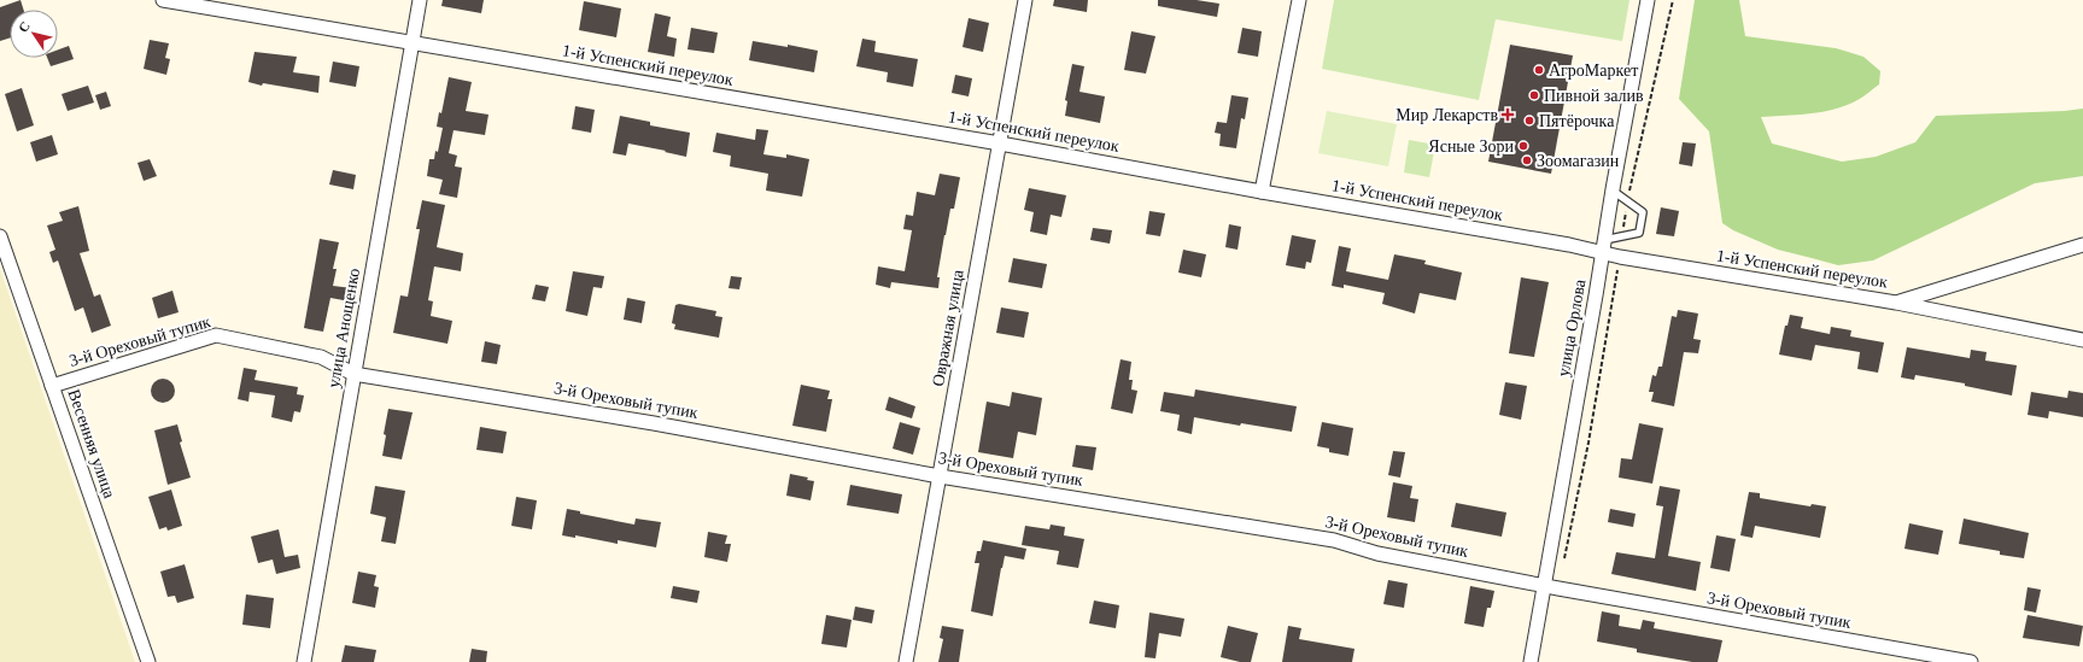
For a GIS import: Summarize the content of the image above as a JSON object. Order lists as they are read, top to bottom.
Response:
{
  "streets": {
    "street": [
      "1-й Успенский переулок",
      "улица Анощенко",
      "Овражная улица",
      "улица Орлова",
      "3-й Ореховый тупик",
      "Весенняя улица"
    ]
  },
  "crossings": [
    ["1-й Успенский переулок", "улица Анощенко"],
    ["1-й Успенский переулок", "Овражная улица"],
    ["1-й Успенский переулок", "улица Орлова"],
    ["улица Анощенко", "3-й Ореховый тупик"],
    ["Овражная улица", "3-й Ореховый тупик"],
    ["улица Орлова", "3-й Ореховый тупик"],
    ["3-й Ореховый тупик", "Весенняя улица"]
  ],
  "places": {
    "other": [
      "АгроМаркет",
      "Пивной залив",
      "Пятёрочка",
      "Ясные Зори",
      "Зоомагазин"
    ],
    "health": ["Мир Лекарств"]
  },
  "north": "top left"
}
